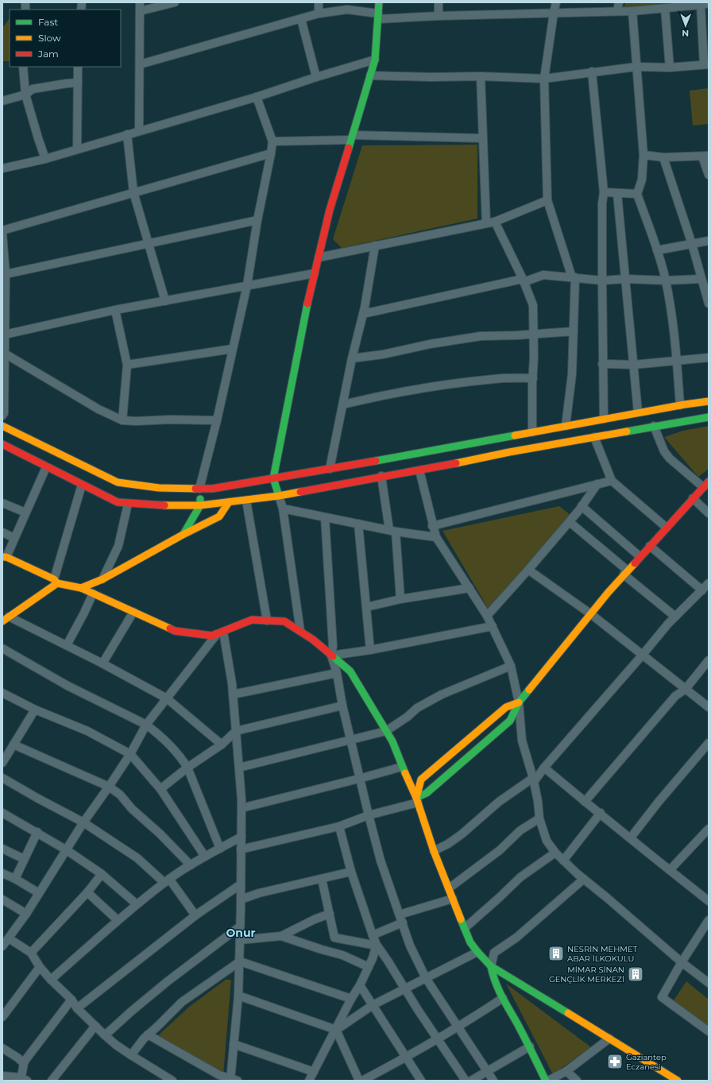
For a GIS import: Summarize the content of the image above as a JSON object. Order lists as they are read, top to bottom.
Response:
{
  "districts": ["Onur"],
  "places": {
    "building": ["NESRİN MEHMET ABAR İLKOKULU", "MİMAR SİNAN GENÇLİK MERKEZİ"],
    "pharmacy": ["Gaziantep Eczanesi"]
  },
  "legend": ["Fast", "Slow", "Jam"],
  "north": "bottom"
}
